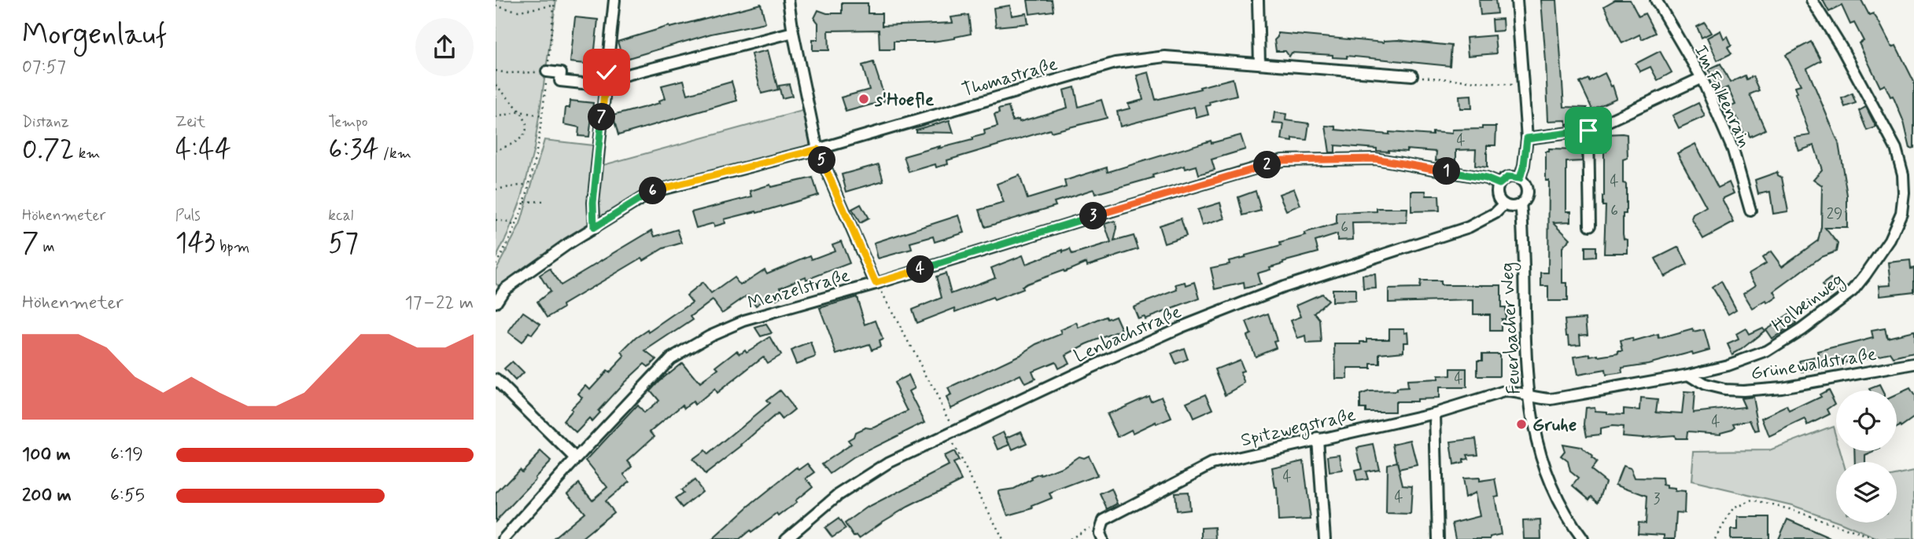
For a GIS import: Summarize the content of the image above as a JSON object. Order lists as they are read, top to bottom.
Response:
{
  "streets": {
    "street": [
      "Thomastraße",
      "Im Falkenrain",
      "Menzelstraße",
      "Holbeinweg",
      "Feuerbacher Weg",
      "Lenbachstraße",
      "Grünewaldstraße",
      "Spitzwegstraße"
    ]
  },
  "crossings": [
    ["Menzelstraße", "Feuerbacher Weg"],
    ["Menzelstraße", "Lenbachstraße"],
    ["Holbeinweg", "Feuerbacher Weg"],
    ["Holbeinweg", "Grünewaldstraße"],
    ["Holbeinweg", "Spitzwegstraße"],
    ["Feuerbacher Weg", "Lenbachstraße"],
    ["Feuerbacher Weg", "Spitzwegstraße"]
  ],
  "places": ["s'Hoefle", "Gruhe"],
  "house_numbers": [
    "4",
    "4",
    "6",
    "29",
    "6",
    "4",
    "4",
    "4",
    "4",
    "3"
  ],
  "page": {
    "heading": ["Morgenlauf", "07:57"],
    "stats": [
      ["Distanz", "0.72 km"],
      ["Zeit", "4:44"],
      ["Tempo", "6:34 /km"],
      ["Höhenmeter", "7 m"],
      ["Puls", "143 bpm"],
      ["kcal", "57"]
    ],
    "pins": [
      "7",
      "5",
      "2",
      "1",
      "6",
      "3",
      "4"
    ],
    "chart": ["Höhenmeter", "17–22 m"],
    "list": [
      {
        "name": "100 m",
        "note": "6:19"
      },
      {
        "name": "200 m",
        "note": "6:55"
      }
    ]
  }
}
